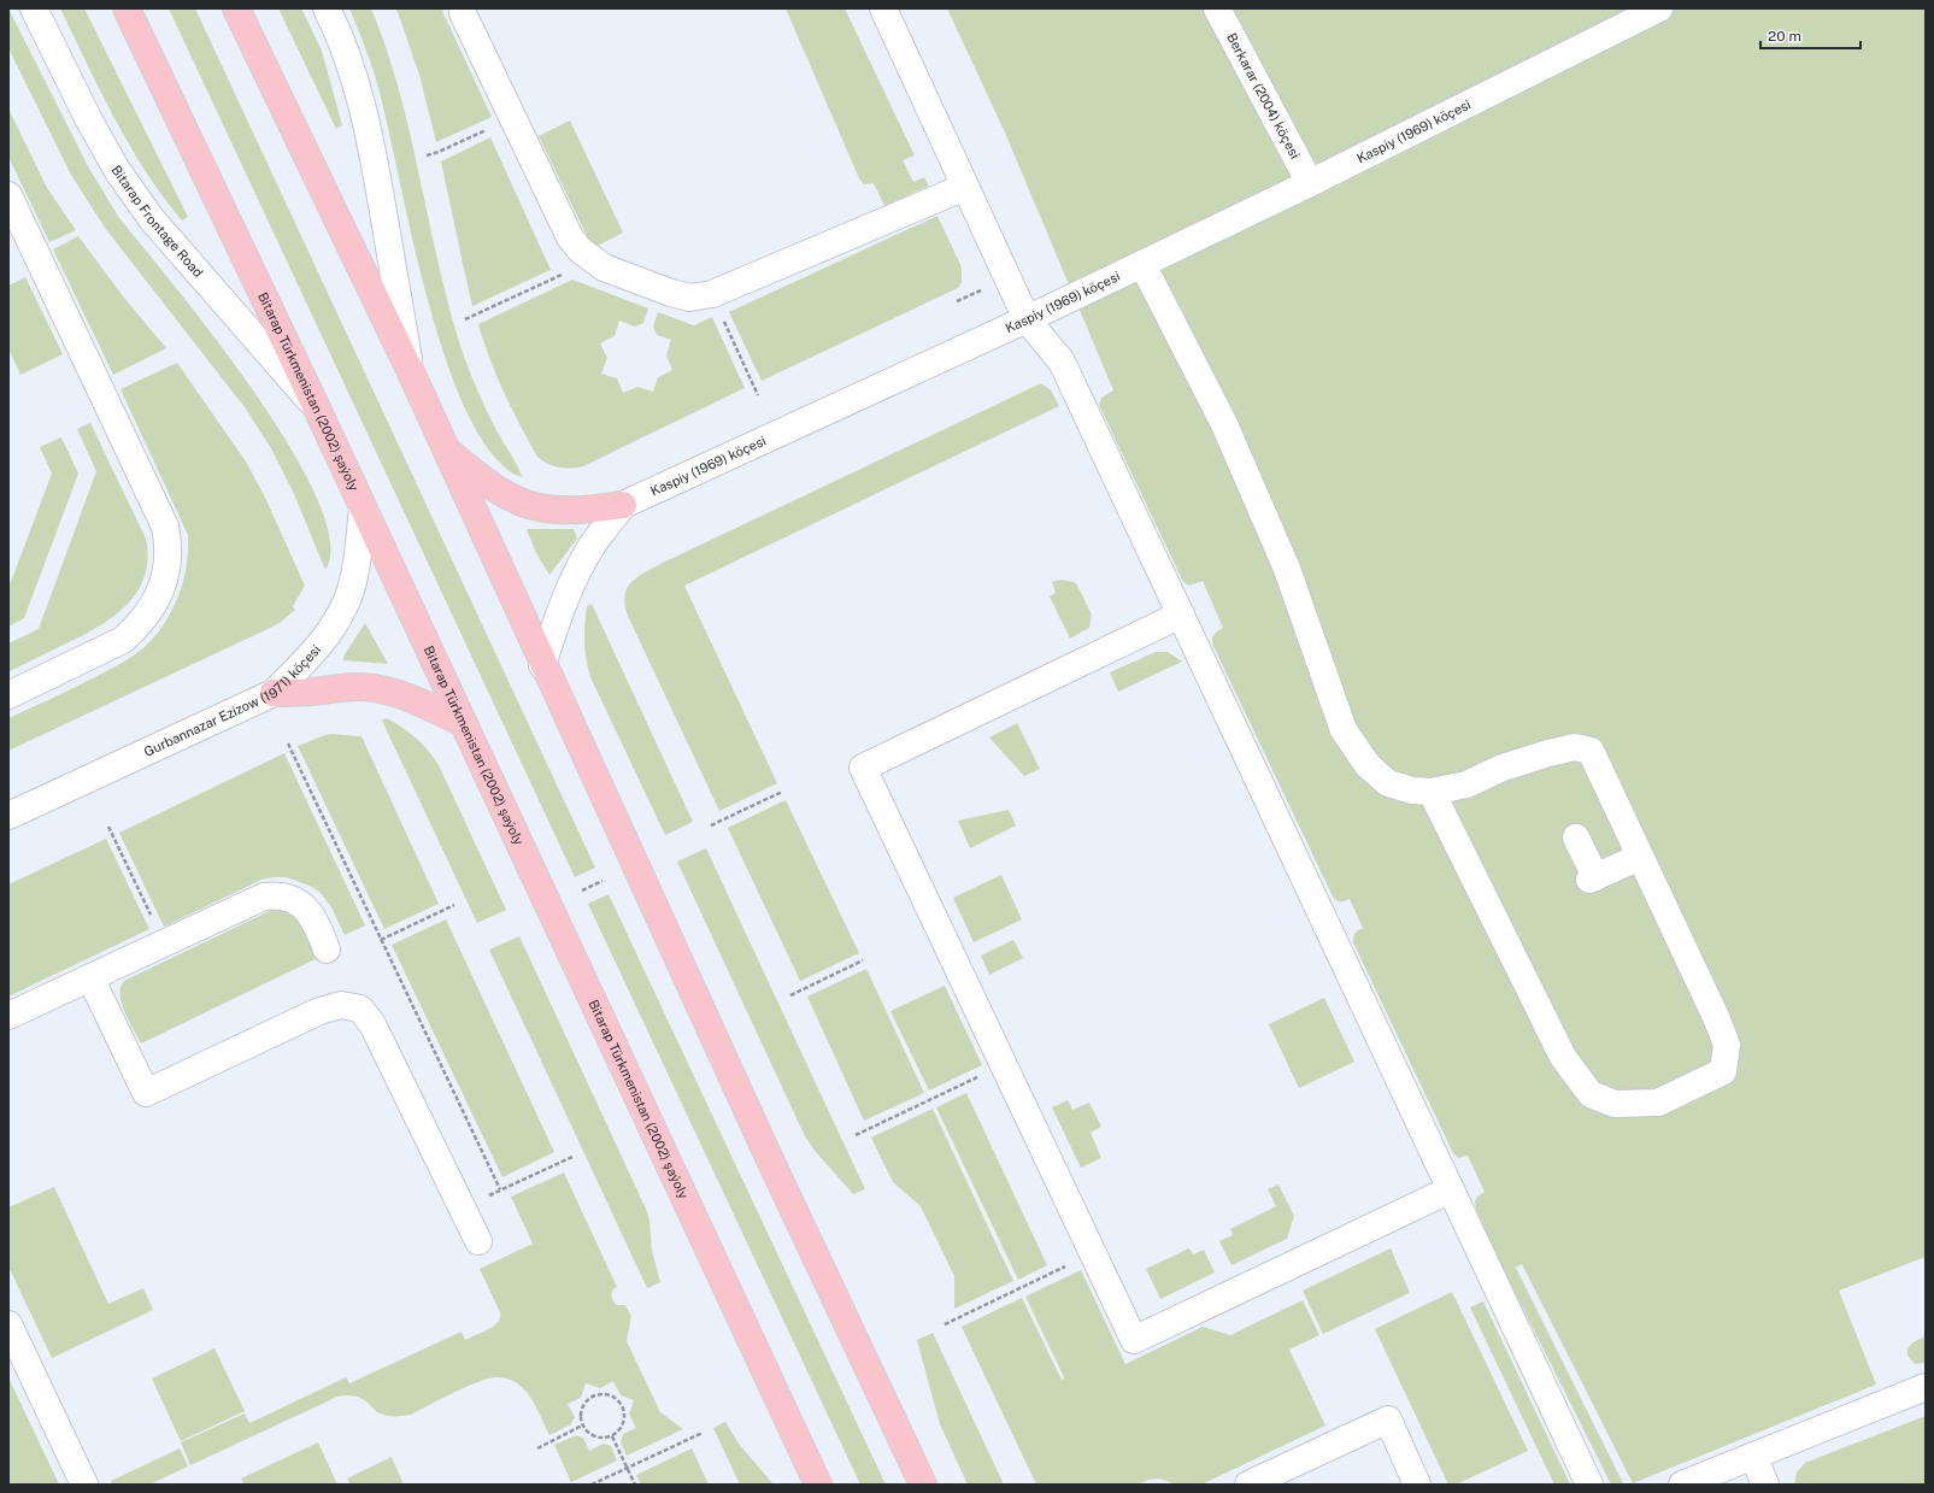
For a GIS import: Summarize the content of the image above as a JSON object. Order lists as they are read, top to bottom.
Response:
{
  "streets": {
    "main road": ["Bitarap Türkmenistan (2002) şaýoly"],
    "street": [
      "Berkarar (2004) köçesi",
      "Kaspiy (1969) köçesi",
      "Bitarap Frontage Road",
      "Gurbannazar Ezizow (1971) köçesi"
    ]
  },
  "crossings": [
    ["Berkarar (2004) köçesi", "Kaspiy (1969) köçesi"],
    ["Bitarap Frontage Road", "Bitarap Türkmenistan (2002) şaýoly"],
    ["Bitarap Türkmenistan (2002) şaýoly", "Gurbannazar Ezizow (1971) köçesi"]
  ],
  "scale_bar": "20 m"
}
